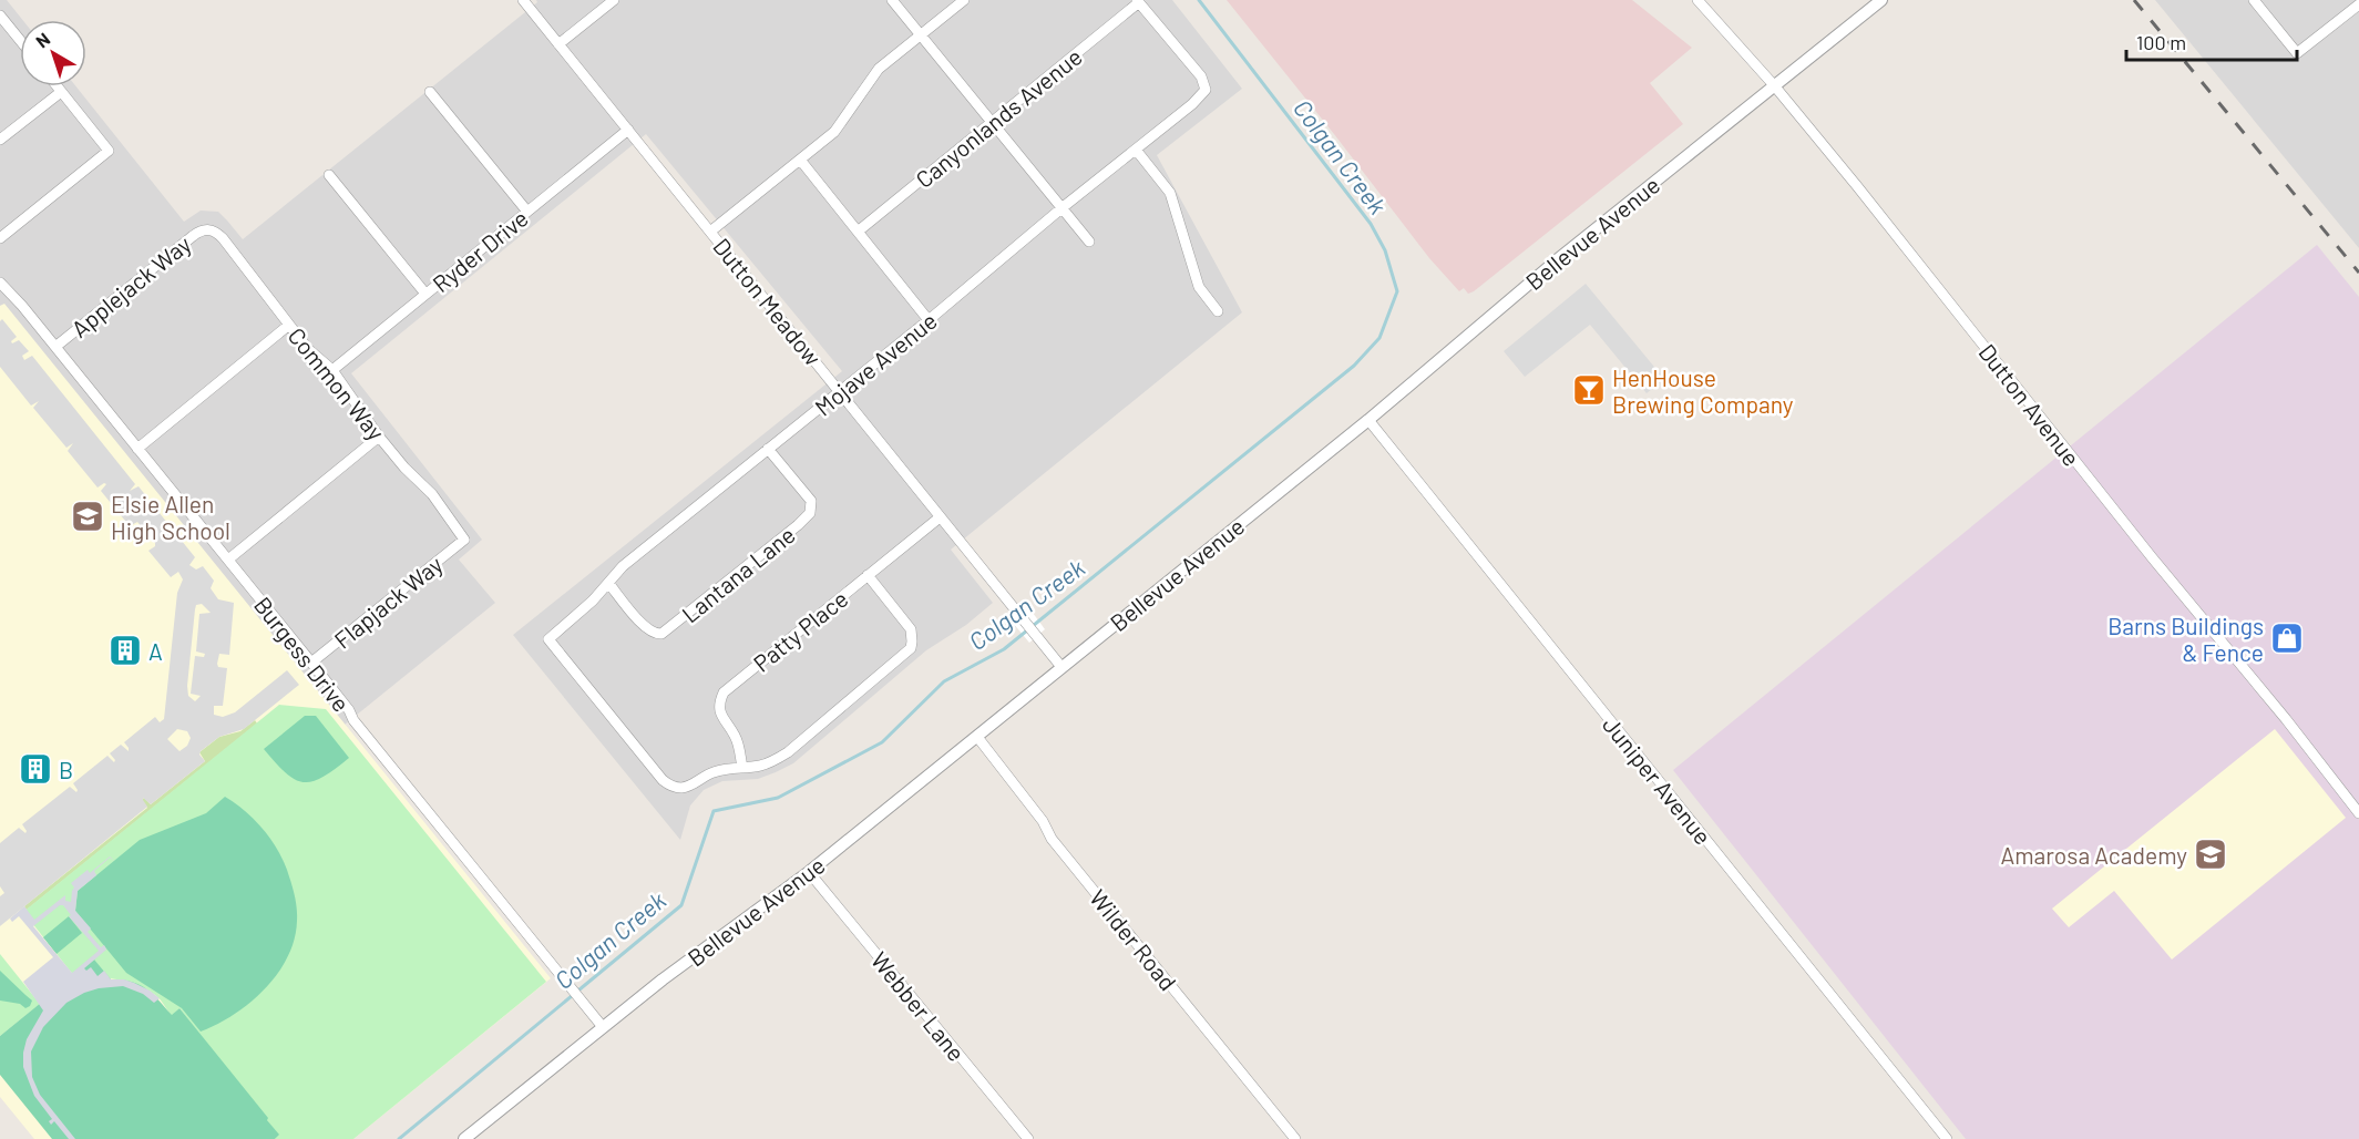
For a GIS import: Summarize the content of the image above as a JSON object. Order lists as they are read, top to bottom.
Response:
{
  "streets": {
    "street": [
      "Canyonlands Avenue",
      "Bellevue Avenue",
      "Ryder Drive",
      "Applejack Way",
      "Dutton Meadow",
      "Mojave Avenue",
      "Common Way",
      "Dutton Avenue",
      "Lantana Lane",
      "Flapjack Way",
      "Patty Place",
      "Burgess Drive",
      "Juniper Avenue",
      "Wilder Road",
      "Webber Lane"
    ]
  },
  "crossings": [
    ["Canyonlands Avenue", "Mojave Avenue"],
    ["Bellevue Avenue", "Dutton Meadow"],
    ["Bellevue Avenue", "Dutton Avenue"],
    ["Bellevue Avenue", "Burgess Drive"],
    ["Bellevue Avenue", "Juniper Avenue"],
    ["Bellevue Avenue", "Wilder Road"],
    ["Bellevue Avenue", "Webber Lane"],
    ["Ryder Drive", "Dutton Meadow"],
    ["Ryder Drive", "Common Way"],
    ["Applejack Way", "Common Way"],
    ["Applejack Way", "Burgess Drive"],
    ["Dutton Meadow", "Mojave Avenue"],
    ["Dutton Meadow", "Patty Place"],
    ["Mojave Avenue", "Lantana Lane"],
    ["Mojave Avenue", "Patty Place"],
    ["Common Way", "Flapjack Way"],
    ["Flapjack Way", "Burgess Drive"]
  ],
  "water": ["Colgan Creek"],
  "places": {
    "bar": ["HenHouse Brewing Company"],
    "school or university": ["Elsie Allen High School", "Amarosa Academy"],
    "shop": ["Barns Buildings & Fence"],
    "building": ["A", "B"]
  },
  "scale_bar": "100 m",
  "north": "top left"
}
